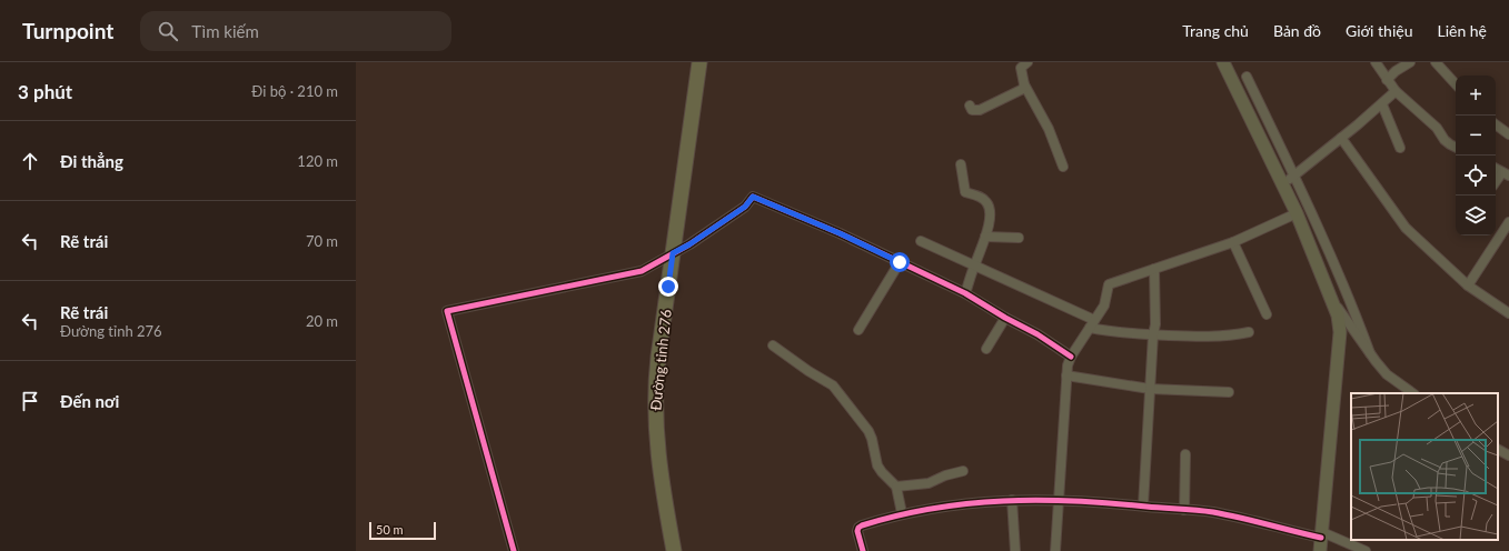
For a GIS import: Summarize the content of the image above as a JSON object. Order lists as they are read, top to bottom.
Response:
{
  "streets": {
    "main road": ["Đường tỉnh 276"]
  },
  "scale_bar": "50 m",
  "page": {
    "header": "Turnpoint",
    "search": "Tìm kiếm",
    "nav": [
      "Trang chủ",
      "Bản đồ",
      "Giới thiệu",
      "Liên hệ"
    ],
    "heading": ["3 phút", "Đi bộ · 210 m"],
    "map_buttons": ["+", "−"],
    "list": [
      ["Đi thẳng", "120 m"],
      ["Rẽ trái", "70 m"],
      ["Rẽ trái", "Đường tỉnh 276", "20 m"],
      "Đến nơi"
    ],
    "scale": "50 m"
  }
}
